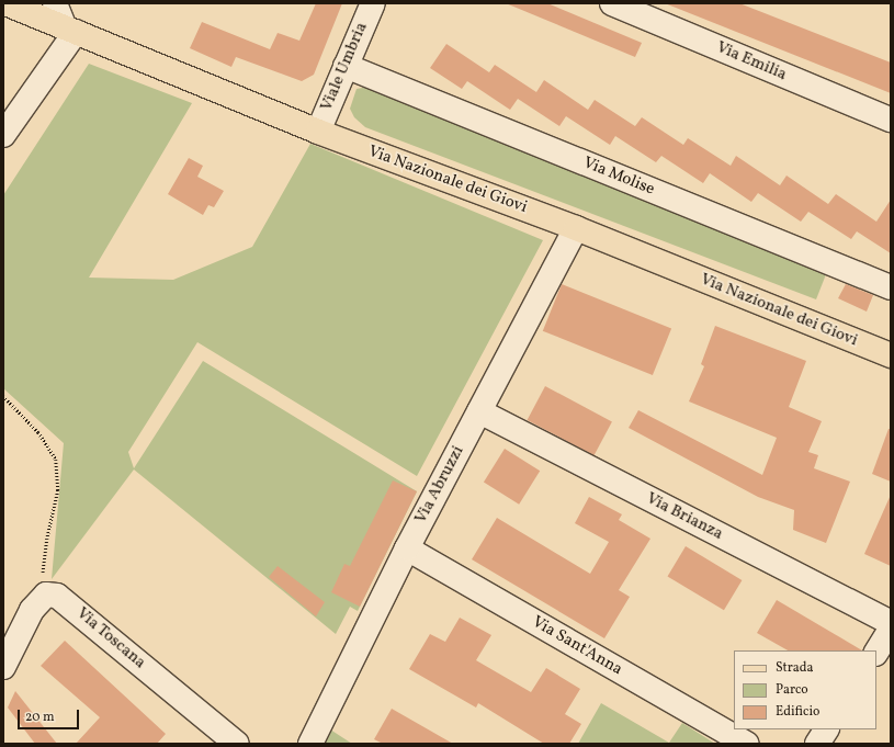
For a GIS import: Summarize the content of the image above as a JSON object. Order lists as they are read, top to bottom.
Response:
{
  "streets": {
    "main road": ["Via Nazionale dei Giovi"],
    "street": [
      "Via Emilia",
      "Viale Umbria",
      "Via Molise",
      "Via Abruzzi",
      "Via Brianza",
      "Via Toscana",
      "Via Sant'Anna"
    ]
  },
  "crossings": [
    ["Viale Umbria", "Via Molise"],
    ["Viale Umbria", "Via Nazionale dei Giovi"],
    ["Via Nazionale dei Giovi", "Via Abruzzi"],
    ["Via Abruzzi", "Via Brianza"],
    ["Via Abruzzi", "Via Sant'Anna"]
  ],
  "legend": ["Strada", "Parco", "Edificio"],
  "scale_bar": "20 m"
}
